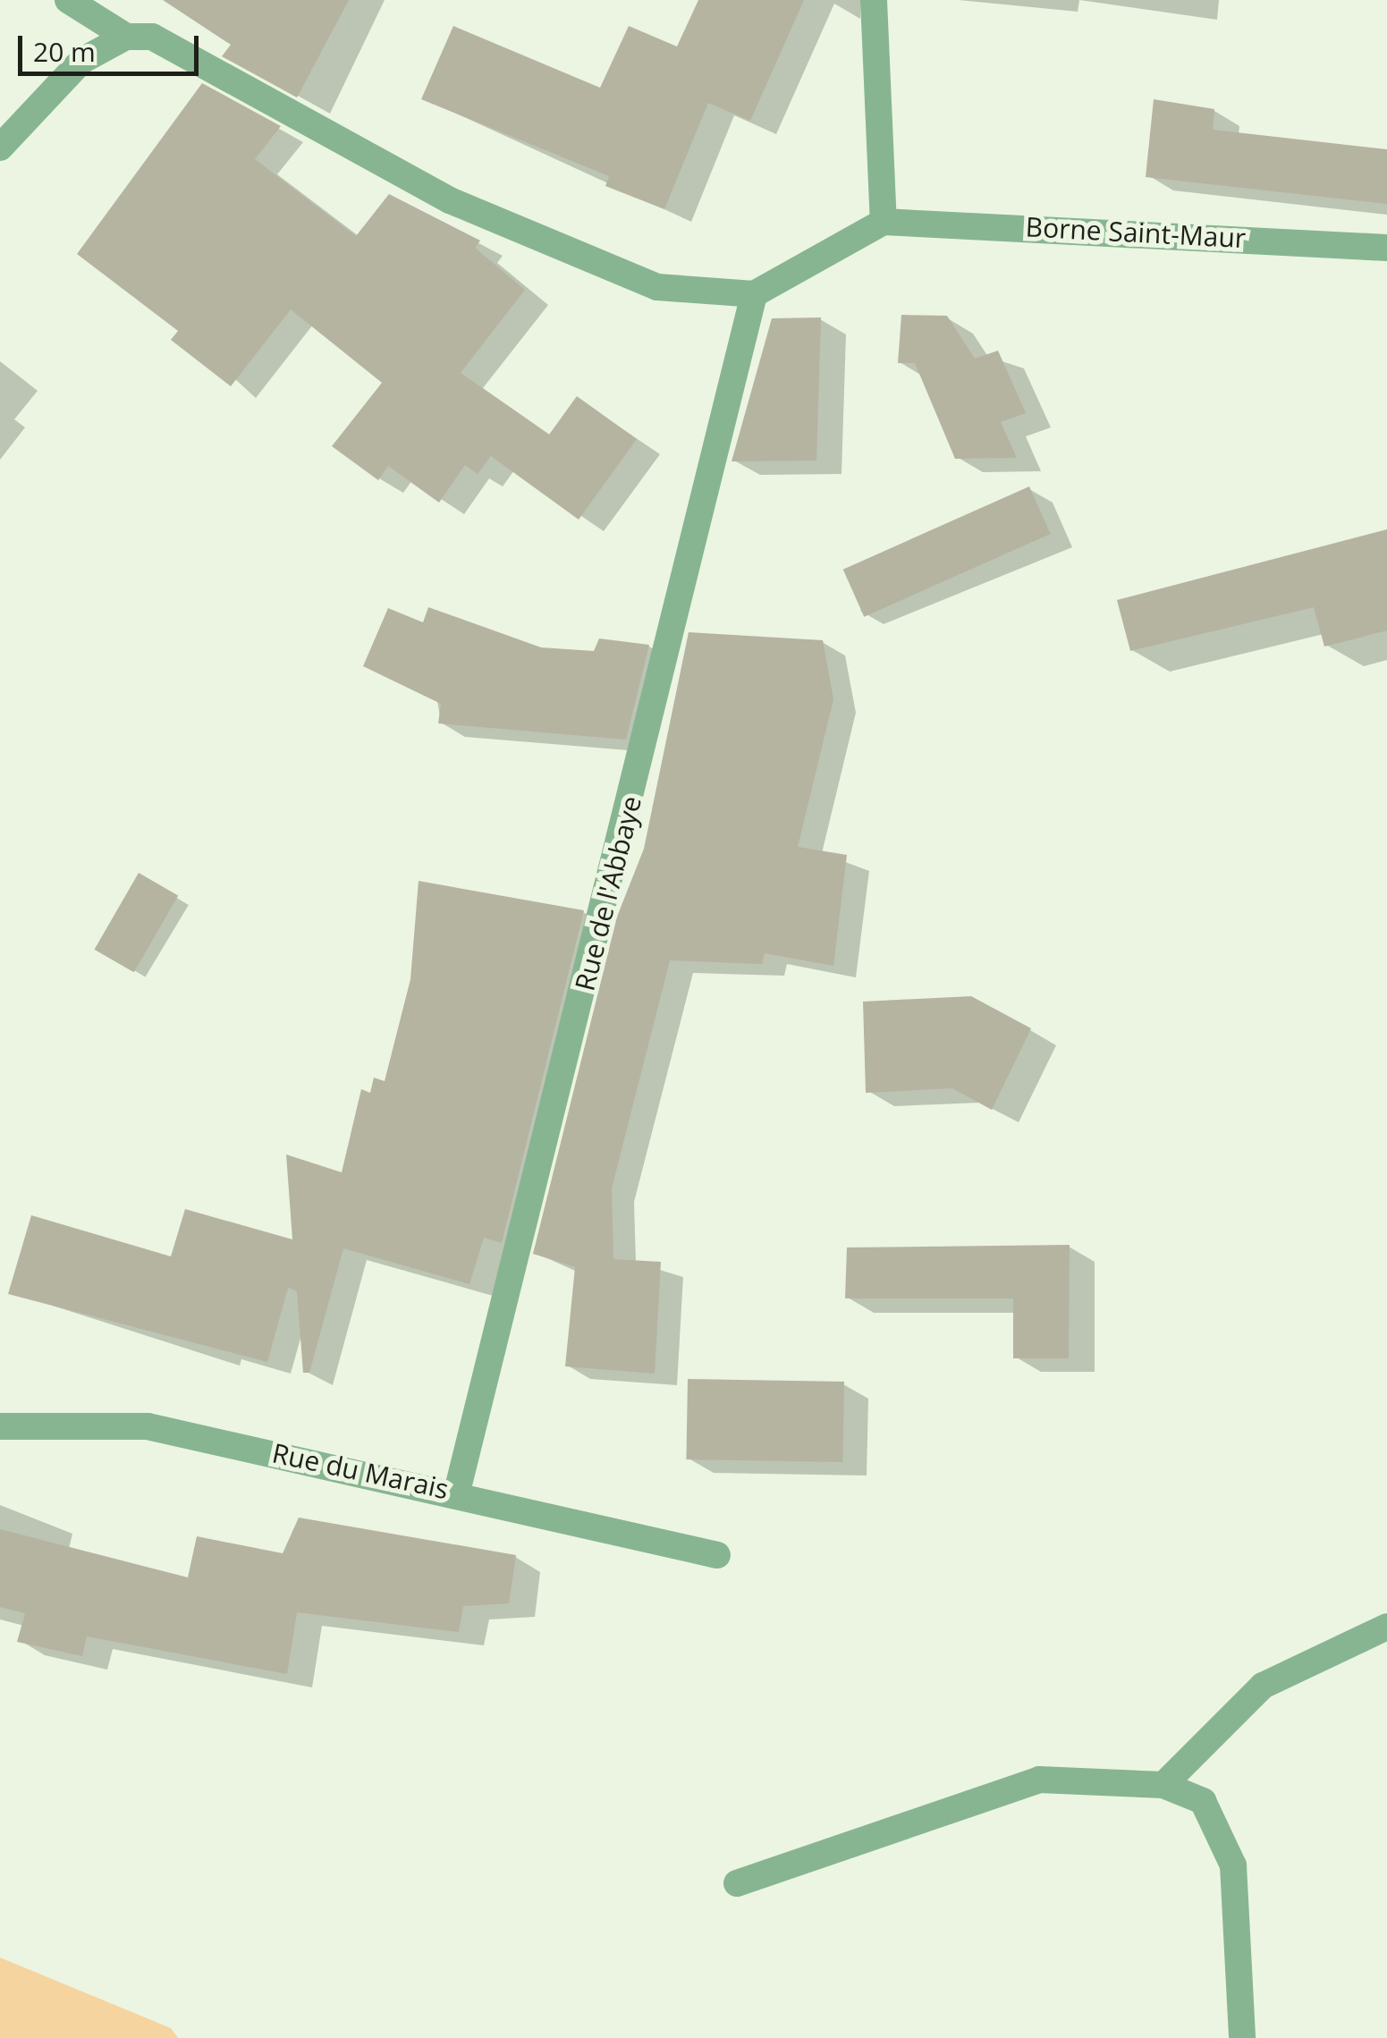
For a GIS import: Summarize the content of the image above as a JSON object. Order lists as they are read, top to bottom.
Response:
{
  "streets": {
    "street": ["Borne Saint-Maur", "Rue de l'Abbaye", "Rue du Marais"]
  },
  "crossings": [
    ["Rue de l'Abbaye", "Rue du Marais"]
  ],
  "scale_bar": "20 m"
}
